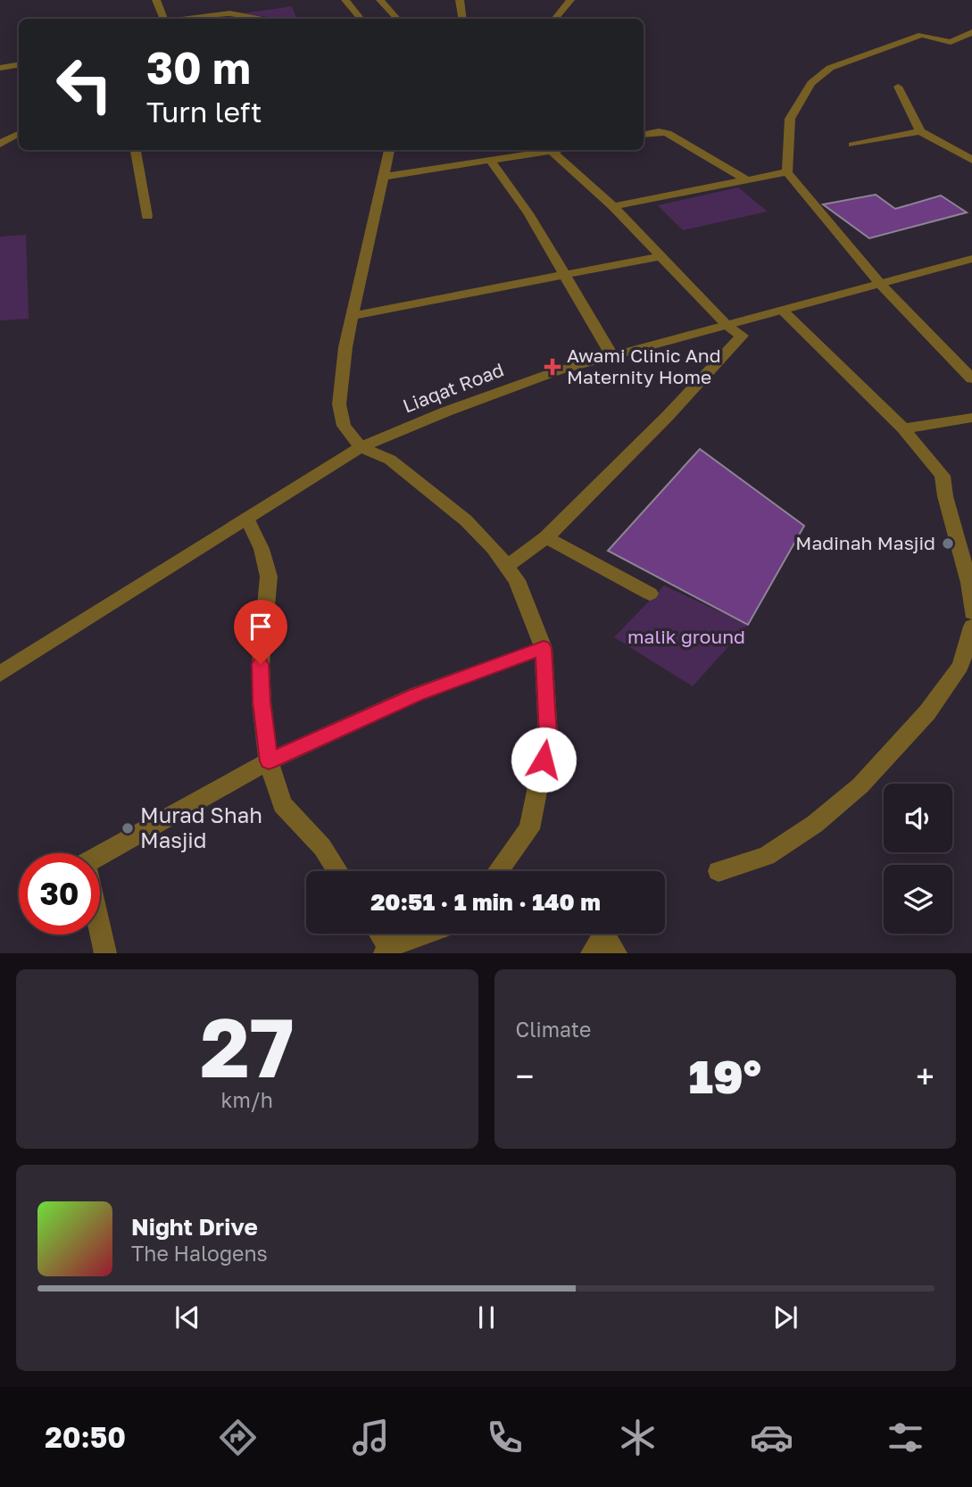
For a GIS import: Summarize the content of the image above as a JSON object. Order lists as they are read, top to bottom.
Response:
{
  "streets": {
    "street": ["Liaqat Road"]
  },
  "parks": ["malik ground"],
  "places": {
    "health": ["Awami Clinic And Maternity Home"],
    "other": ["Madinah Masjid", "Murad Shah Masjid"]
  },
  "page": {
    "turn": ["30 m", "Turn left"],
    "limit": "30",
    "trip": "20:51 · 1 min · 140 m",
    "tile": [
      ["27", "km/h"],
      "Climate"
    ],
    "heat": ["−", "19°", "+"],
    "song": ["Night Drive", "The Halogens"],
    "tabs": "20:50"
  }
}
